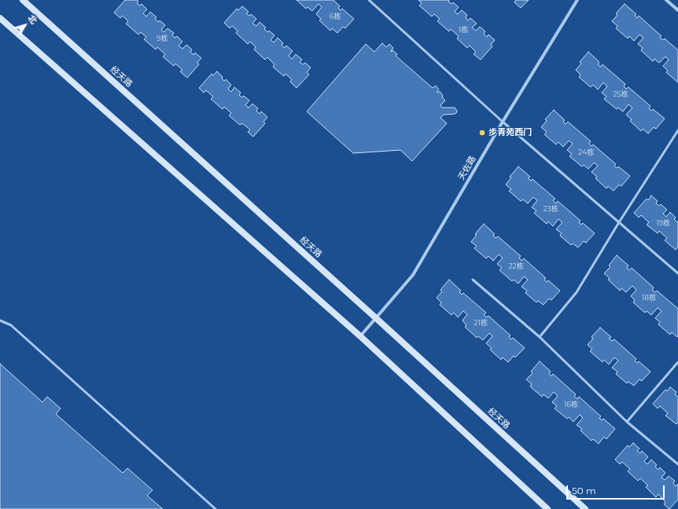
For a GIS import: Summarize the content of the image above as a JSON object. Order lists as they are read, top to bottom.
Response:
{
  "streets": {
    "main road": ["经天路"],
    "street": ["天佐路"]
  },
  "crossings": [
    ["经天路", "天佐路"]
  ],
  "places": ["步青苑西门"],
  "house_numbers": [
    "6栋",
    "1栋",
    "9栋",
    "25栋",
    "24栋",
    "23栋",
    "19栋",
    "22栋",
    "18栋",
    "21栋",
    "16栋"
  ],
  "scale_bar": "50 m",
  "north": "top right"
}
